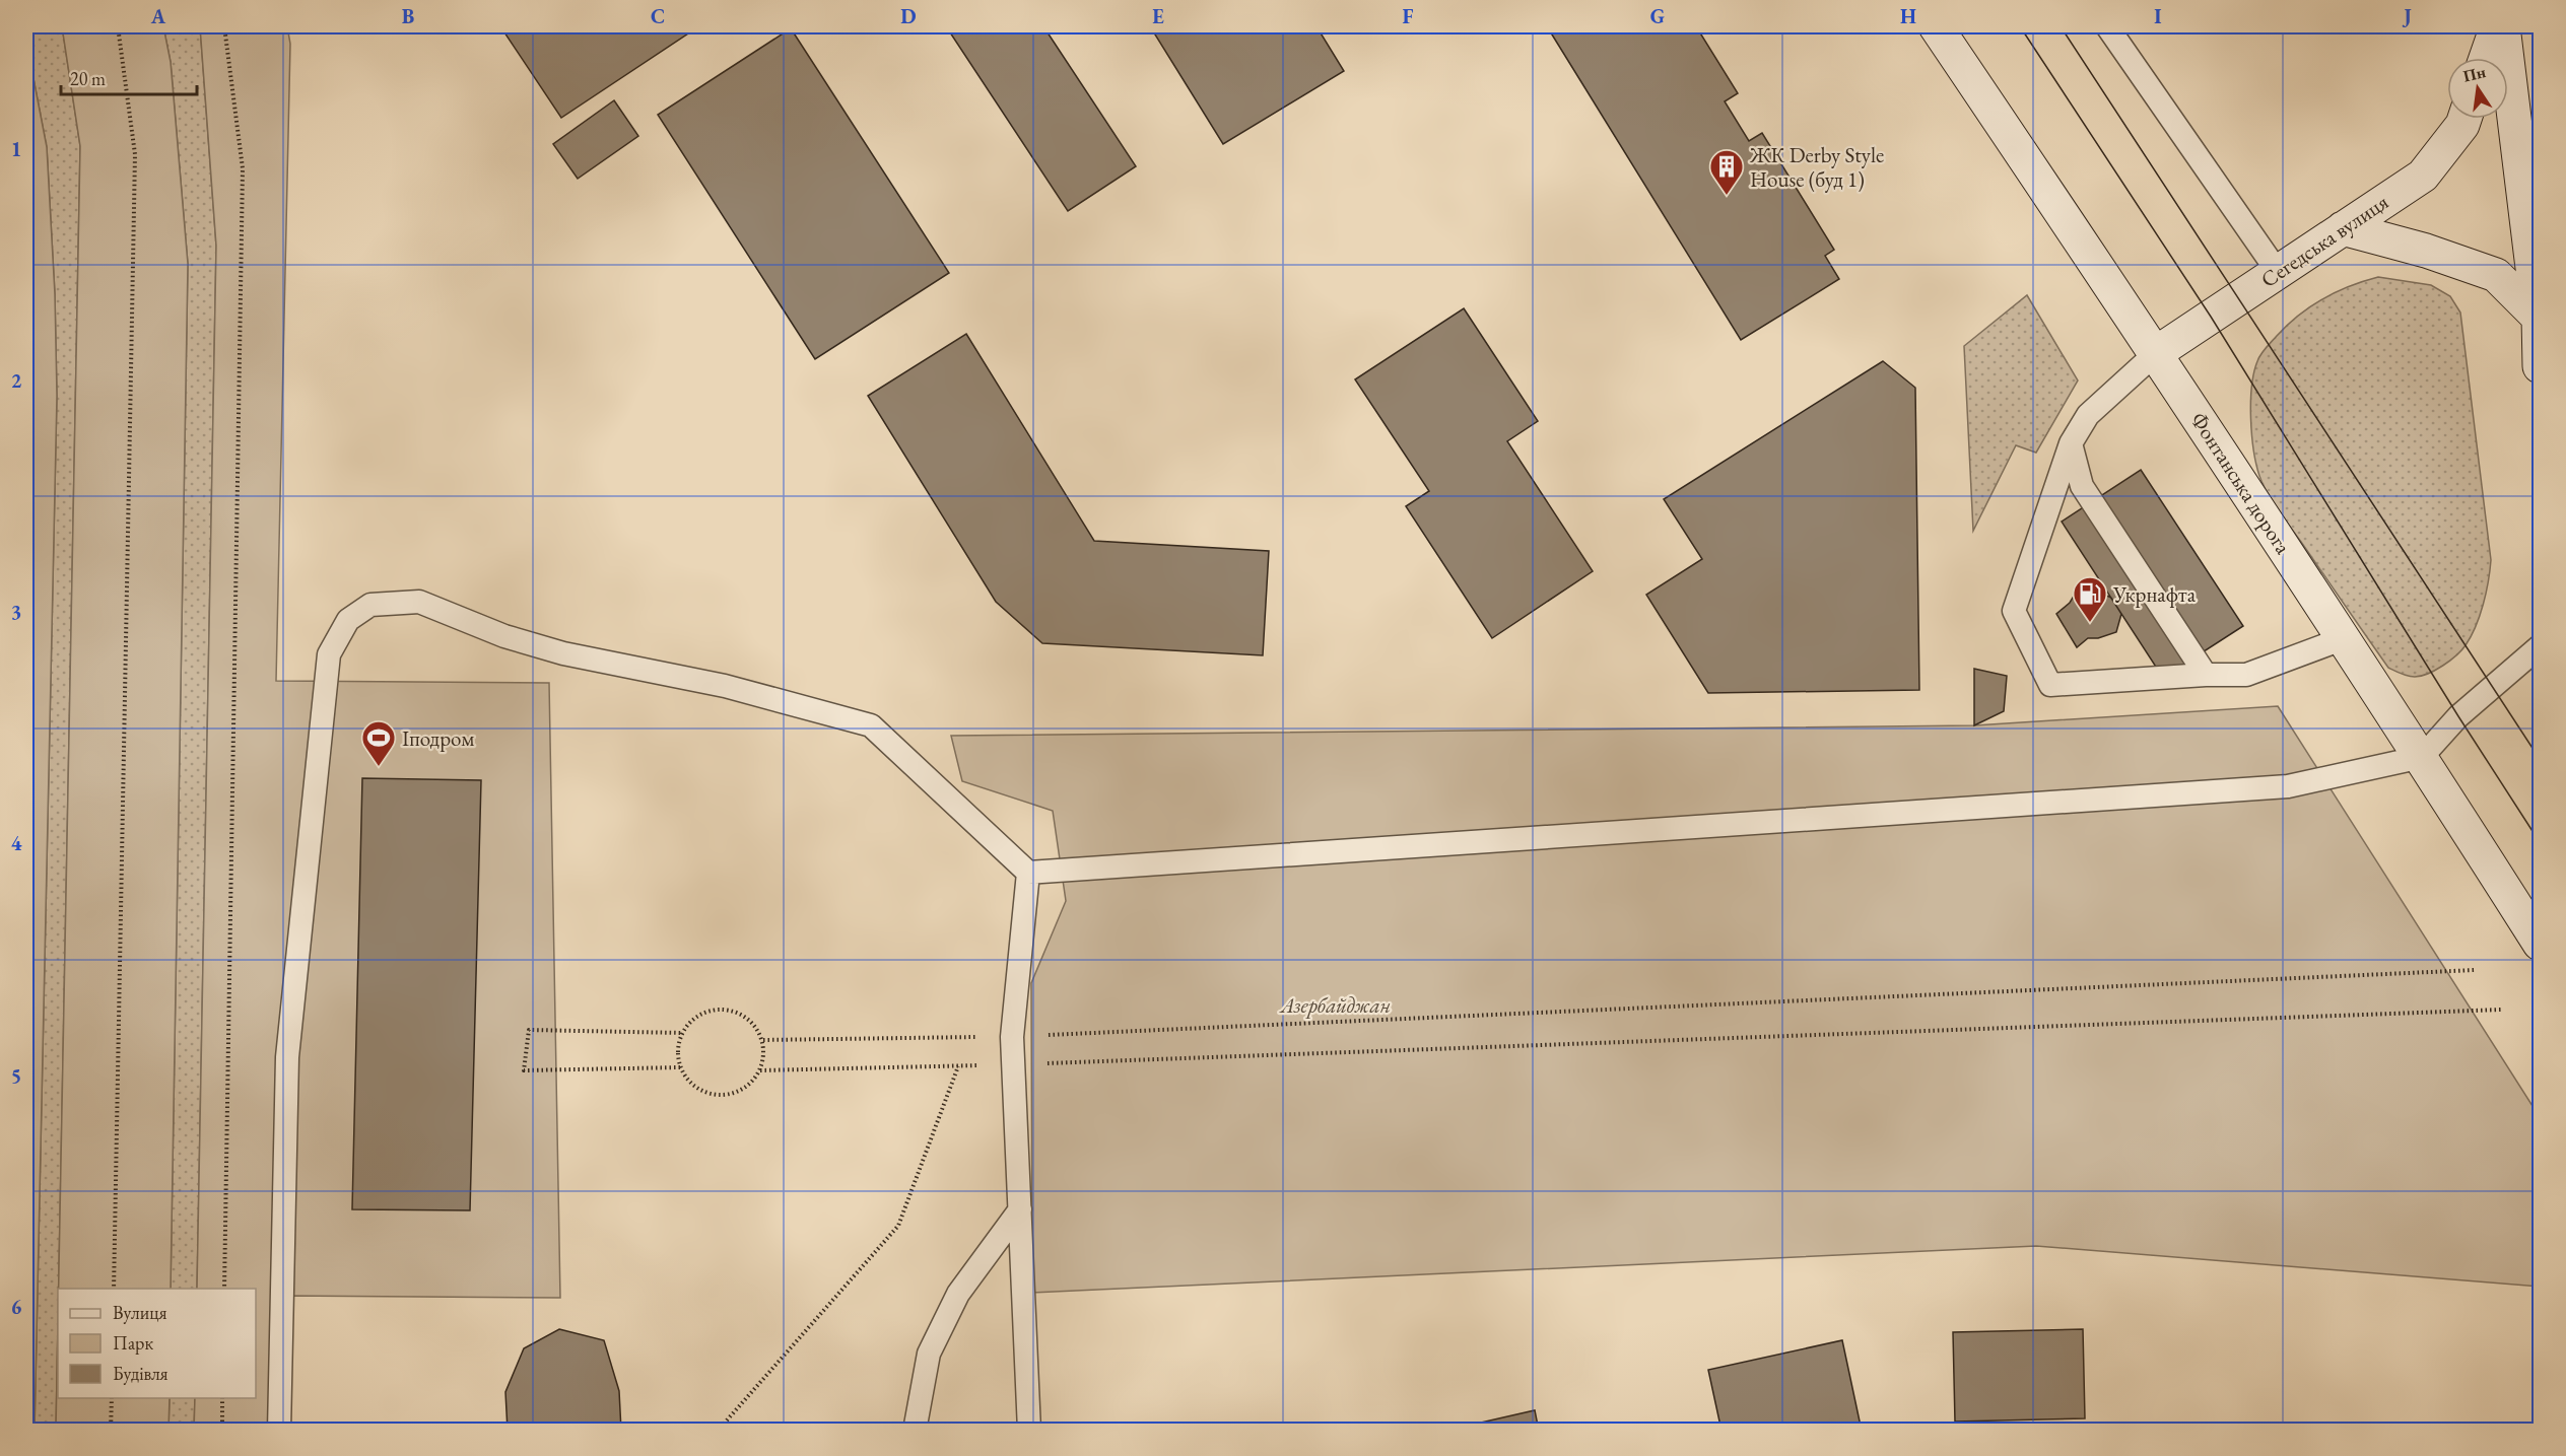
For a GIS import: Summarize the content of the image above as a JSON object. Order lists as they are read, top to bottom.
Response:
{
  "streets": {
    "main road": ["Сегедська вулиця", "Фонтанська дорога"]
  },
  "crossings": [
    ["Сегедська вулиця", "Фонтанська дорога"]
  ],
  "parks": ["Азербайджан"],
  "places": {
    "building": ["ЖК Derby Style House (буд 1)"],
    "fuel station": ["Укрнафта"],
    "sports": ["Іподром"]
  },
  "legend": ["Вулиця", "Парк", "Будівля"],
  "scale_bar": "20 m",
  "north": "top",
  "grid": {
    "columns": [
      "A",
      "B",
      "C",
      "D",
      "E",
      "F",
      "G",
      "H",
      "I",
      "J"
    ],
    "rows": [
      "1",
      "2",
      "3",
      "4",
      "5",
      "6"
    ]
  }
}
